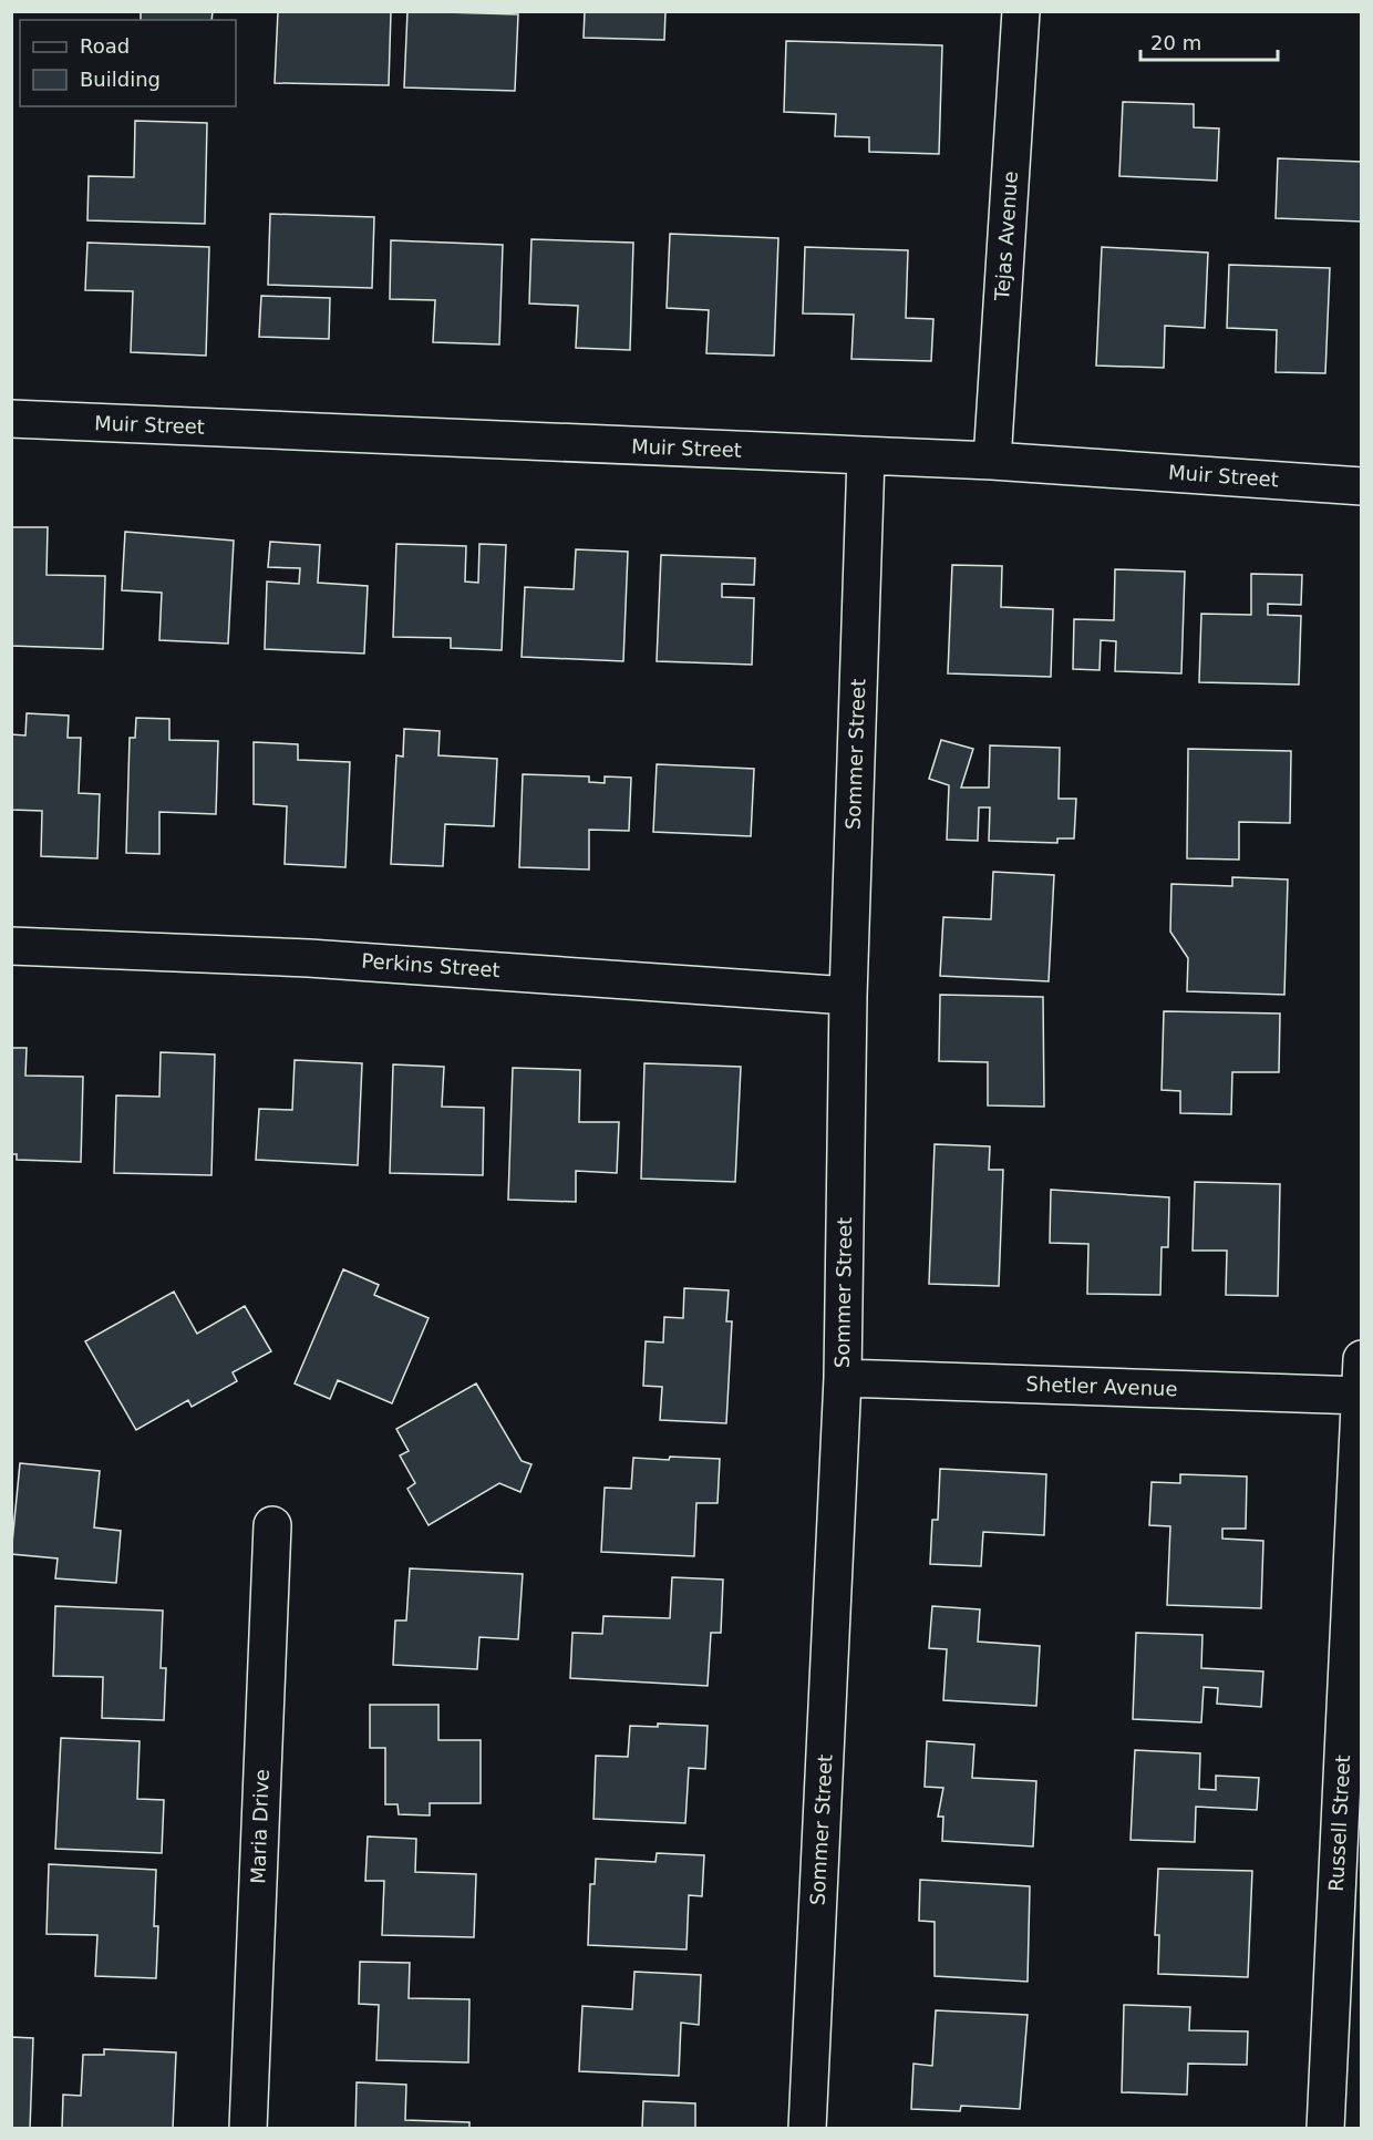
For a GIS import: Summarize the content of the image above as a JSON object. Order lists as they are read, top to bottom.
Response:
{
  "streets": {
    "street": [
      "Tejas Avenue",
      "Muir Street",
      "Sommer Street",
      "Perkins Street",
      "Shetler Avenue",
      "Russell Street",
      "Maria Drive"
    ]
  },
  "crossings": [
    ["Tejas Avenue", "Muir Street"],
    ["Muir Street", "Sommer Street"],
    ["Sommer Street", "Perkins Street"],
    ["Sommer Street", "Shetler Avenue"],
    ["Shetler Avenue", "Russell Street"]
  ],
  "legend": ["Road", "Building"],
  "scale_bar": "20 m"
}
